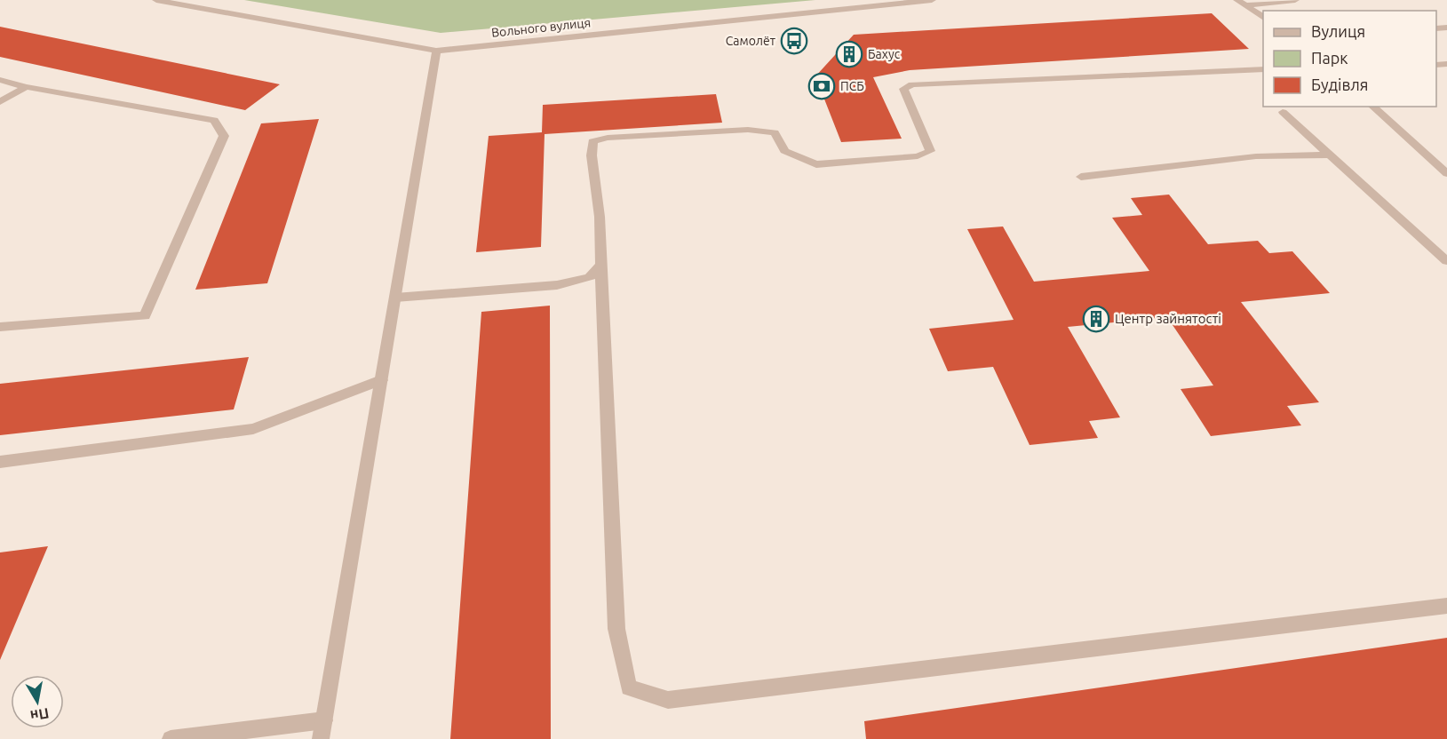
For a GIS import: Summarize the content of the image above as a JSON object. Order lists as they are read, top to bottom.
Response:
{
  "streets": {
    "street": ["Вольного вулиця"]
  },
  "places": {
    "bus stop": ["Самолёт"],
    "building": ["Бахус", "Центр зайнятості"],
    "bank": ["ПСБ"]
  },
  "legend": ["Вулиця", "Парк", "Будівля"],
  "north": "bottom"
}
